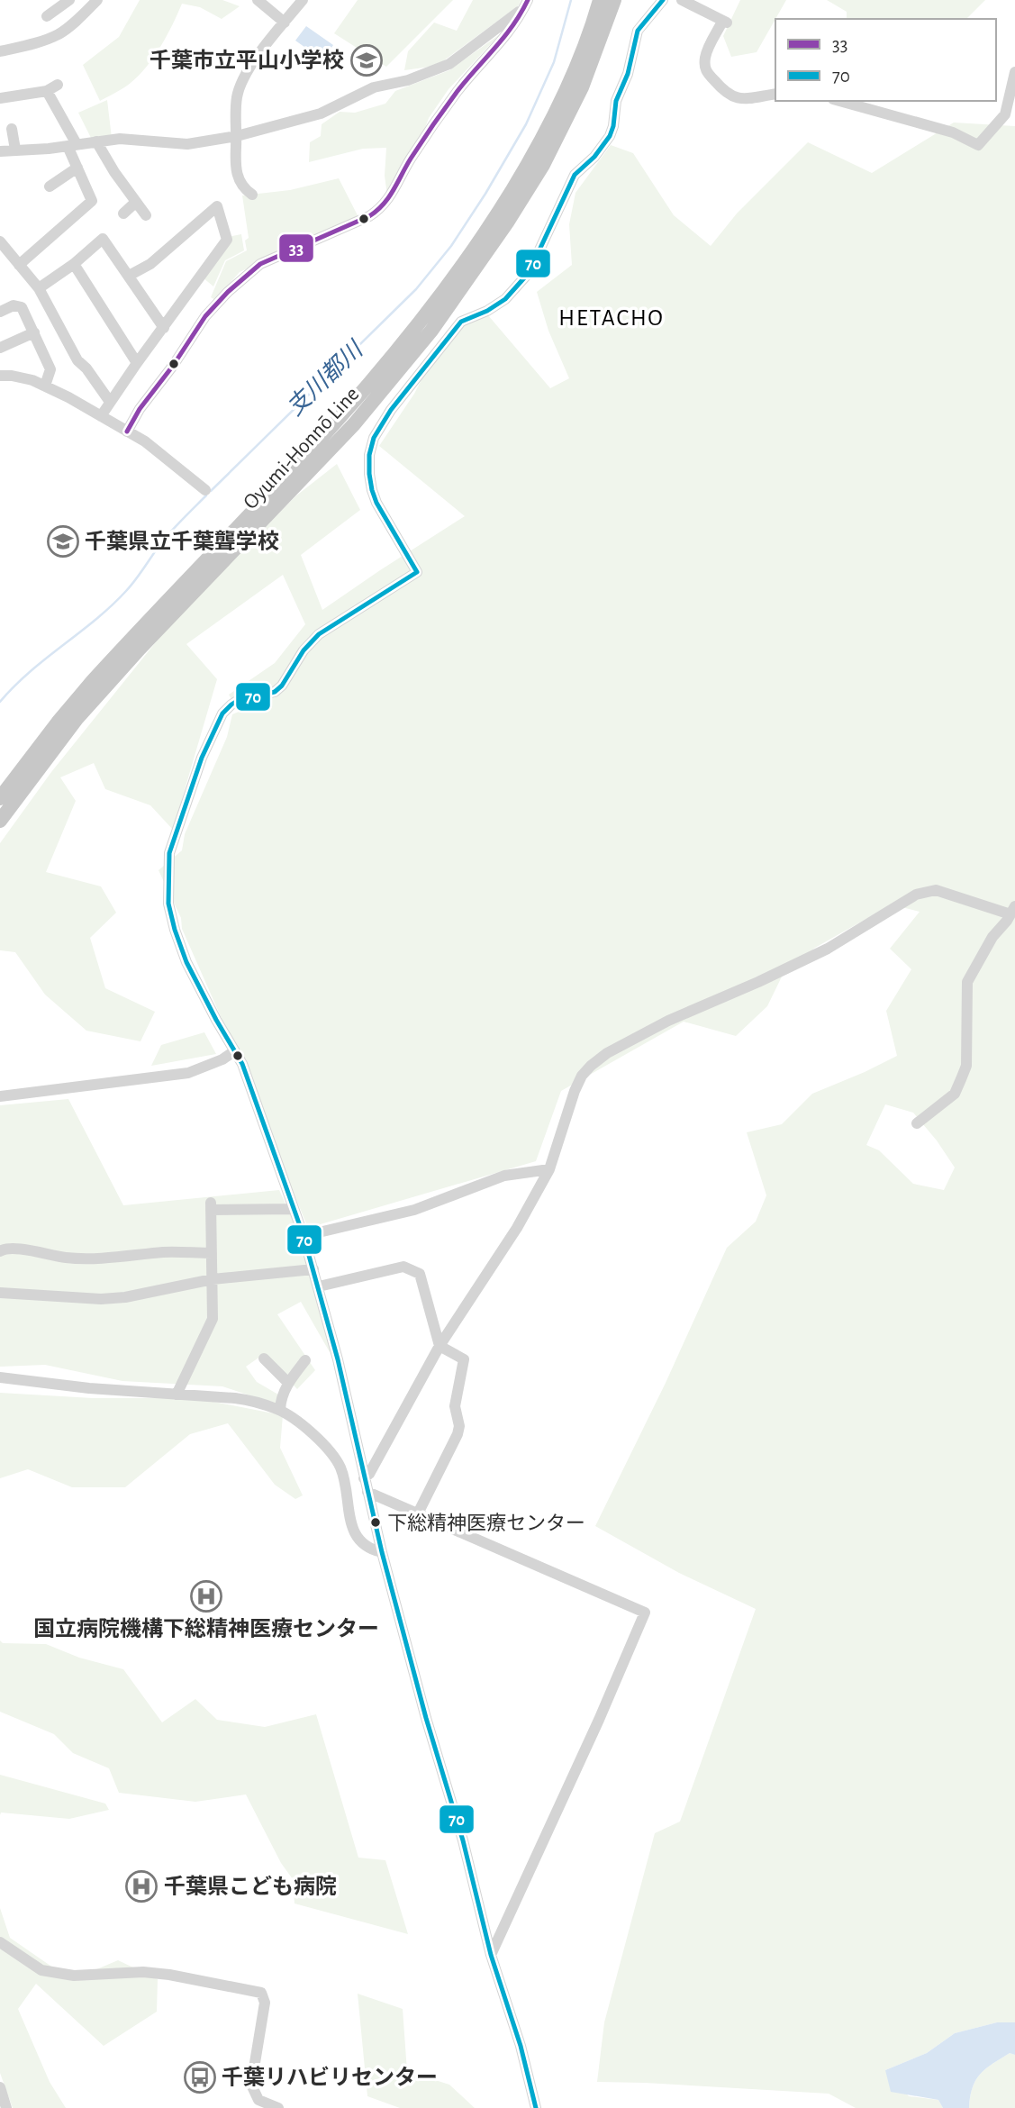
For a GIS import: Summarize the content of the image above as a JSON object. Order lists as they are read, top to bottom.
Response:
{
  "streets": {
    "main road": ["Oyumi-Honnō Line"]
  },
  "districts": ["HETACHO"],
  "water": ["支川都川"],
  "places": {
    "school or university": ["千葉市立平山小学校", "千葉県立千葉聾学校"],
    "other": ["下総精神医療センター"],
    "hospital": ["国立病院機構下総精神医療センター", "千葉県こども病院"],
    "bus stop": ["千葉リハビリセンター"]
  },
  "lines": ["transit line 33", "transit line 70"],
  "legend": ["33", "70"]
}
